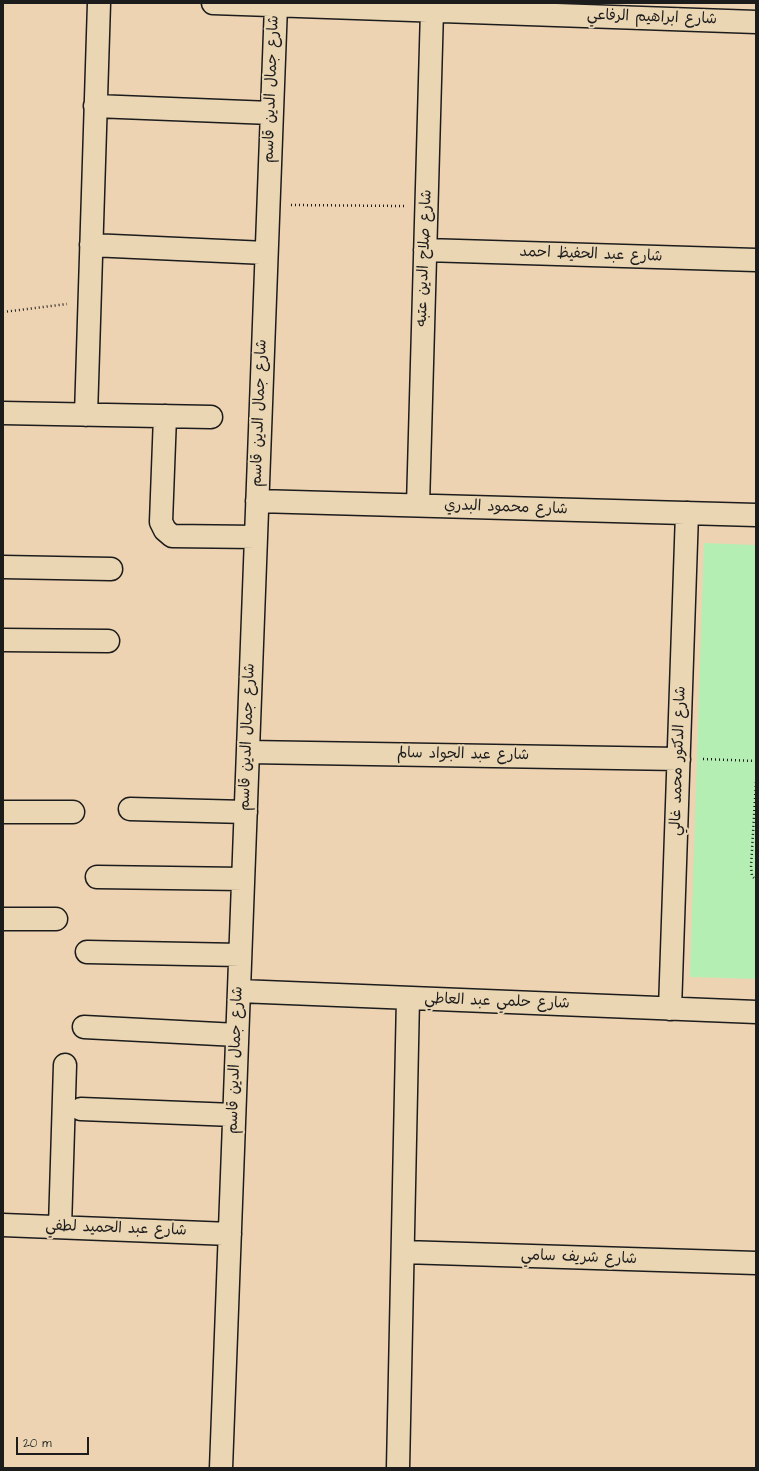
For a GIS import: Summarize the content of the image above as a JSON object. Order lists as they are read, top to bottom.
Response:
{
  "streets": {
    "street": [
      "شارع ابراهيم الرفاعي",
      "شارع جمال الدين قاسم",
      "شارع عبد الحفيظ احمد",
      "شارع صلاح الدين عتبه",
      "شارع محمود البدري",
      "شارع عبد الجواد سالم",
      "شارع الدكتور محمد غالي",
      "شارع حلمي عبد العاطي",
      "شارع عبد الحميد لطفي",
      "شارع شريف سامي"
    ]
  },
  "crossings": [
    ["شارع ابراهيم الرفاعي", "شارع جمال الدين قاسم"],
    ["شارع ابراهيم الرفاعي", "شارع صلاح الدين عتبه"],
    ["شارع جمال الدين قاسم", "شارع محمود البدري"],
    ["شارع جمال الدين قاسم", "شارع عبد الجواد سالم"],
    ["شارع جمال الدين قاسم", "شارع حلمي عبد العاطي"],
    ["شارع جمال الدين قاسم", "شارع عبد الحميد لطفي"],
    ["شارع عبد الحفيظ احمد", "شارع صلاح الدين عتبه"],
    ["شارع صلاح الدين عتبه", "شارع محمود البدري"],
    ["شارع محمود البدري", "شارع الدكتور محمد غالي"],
    ["شارع عبد الجواد سالم", "شارع الدكتور محمد غالي"],
    ["شارع الدكتور محمد غالي", "شارع حلمي عبد العاطي"]
  ],
  "scale_bar": "20 m"
}
